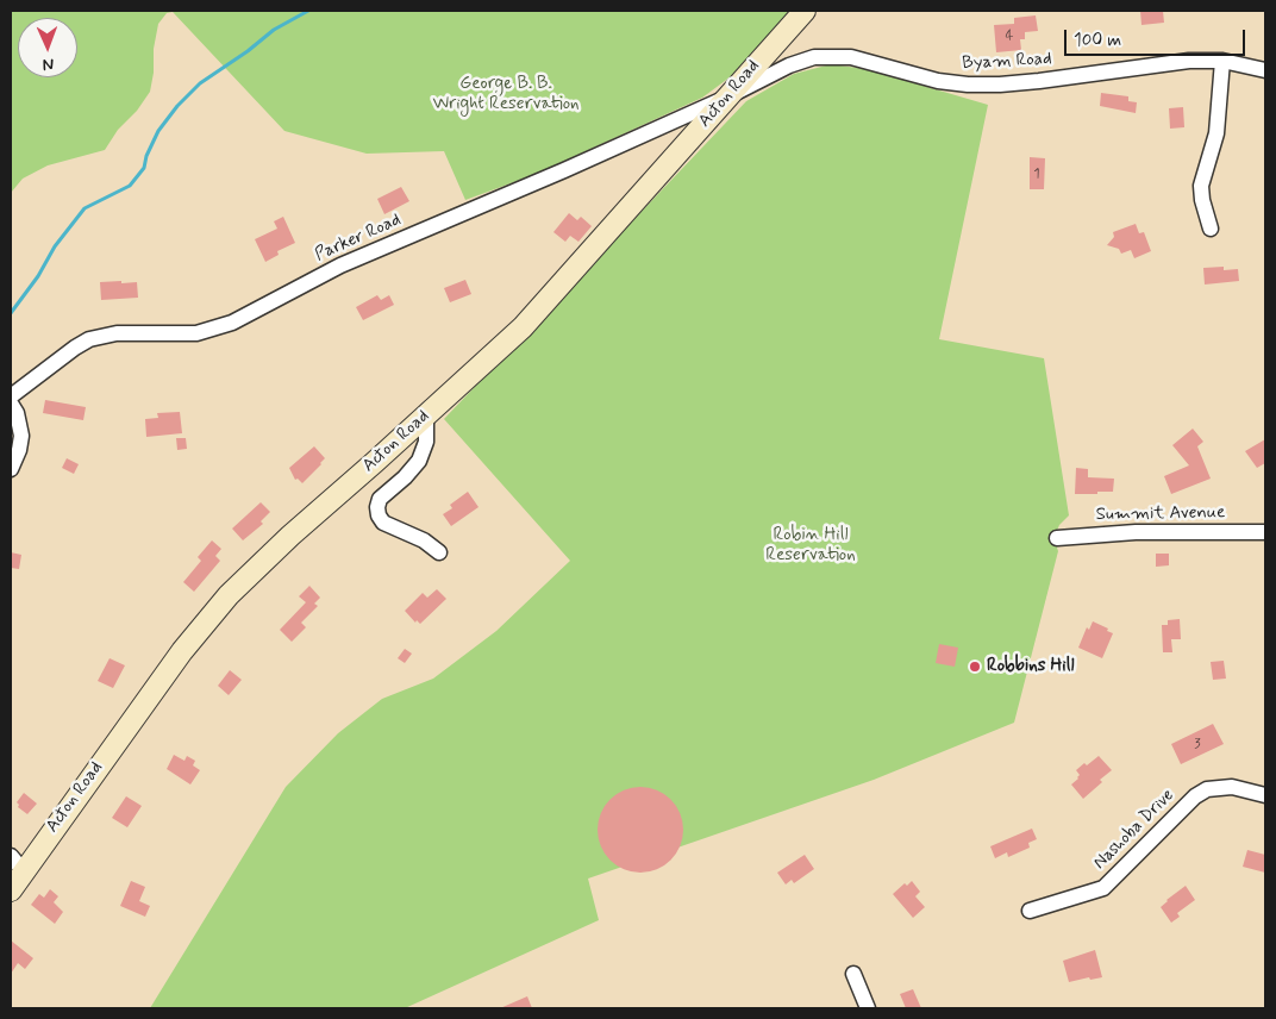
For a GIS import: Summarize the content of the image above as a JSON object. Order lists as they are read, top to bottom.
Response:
{
  "streets": {
    "main road": ["Acton Road"],
    "street": [
      "Byam Road",
      "Parker Road",
      "Summit Avenue",
      "Nashoba Drive"
    ]
  },
  "crossings": [
    ["Byam Road", "Acton Road"],
    ["Byam Road", "Parker Road"],
    ["Acton Road", "Parker Road"]
  ],
  "parks": ["George B. B. Wright Reservation", "Robin Hill Reservation"],
  "places": ["Robbins Hill"],
  "house_numbers": ["4", "1", "3"],
  "scale_bar": "100 m",
  "north": "bottom"
}
